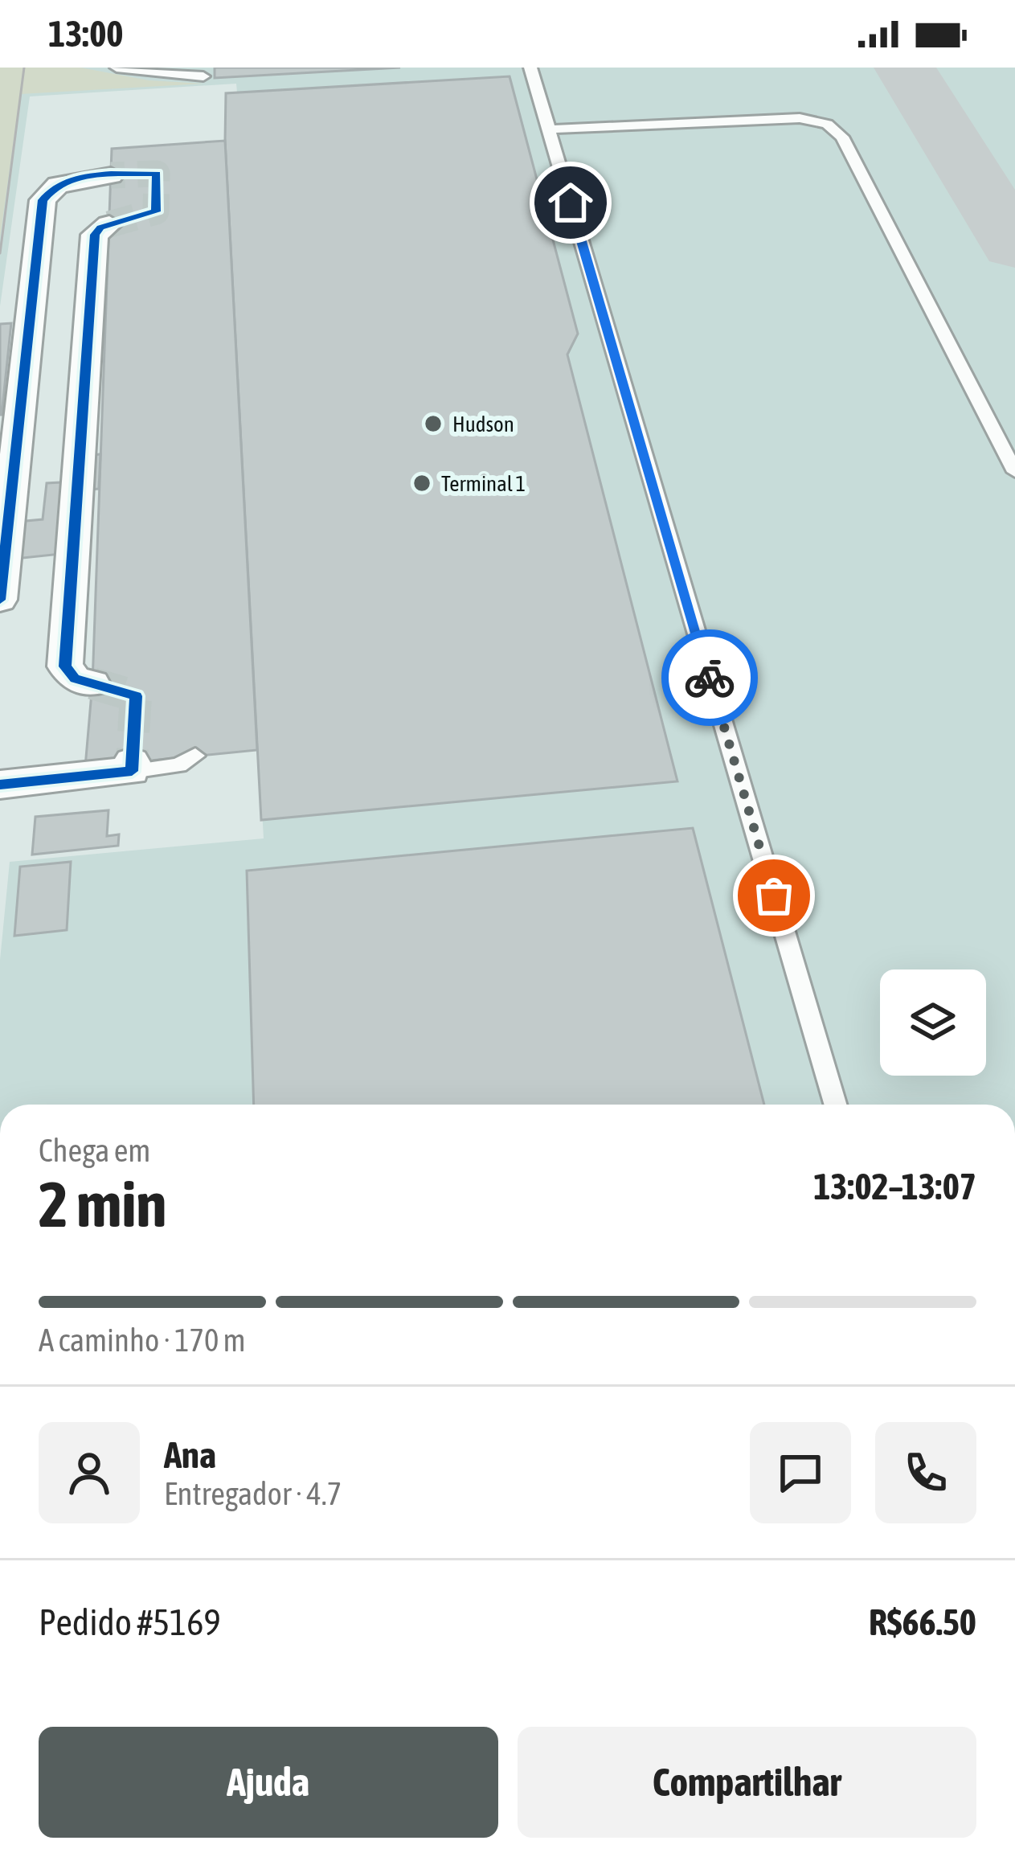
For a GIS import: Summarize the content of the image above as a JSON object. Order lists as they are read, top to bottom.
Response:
{
  "places": ["Hudson", "Terminal 1"],
  "page": {
    "status": "13:00",
    "heading": ["2 min", "Chega em", "13:02–13:07"],
    "panel": [
      "Ana",
      "Entregador · 4.7",
      "Pedido #5169",
      "R$66.50"
    ],
    "bar": "A caminho · 170 m",
    "buttons": ["Ajuda", "Compartilhar"]
  }
}
